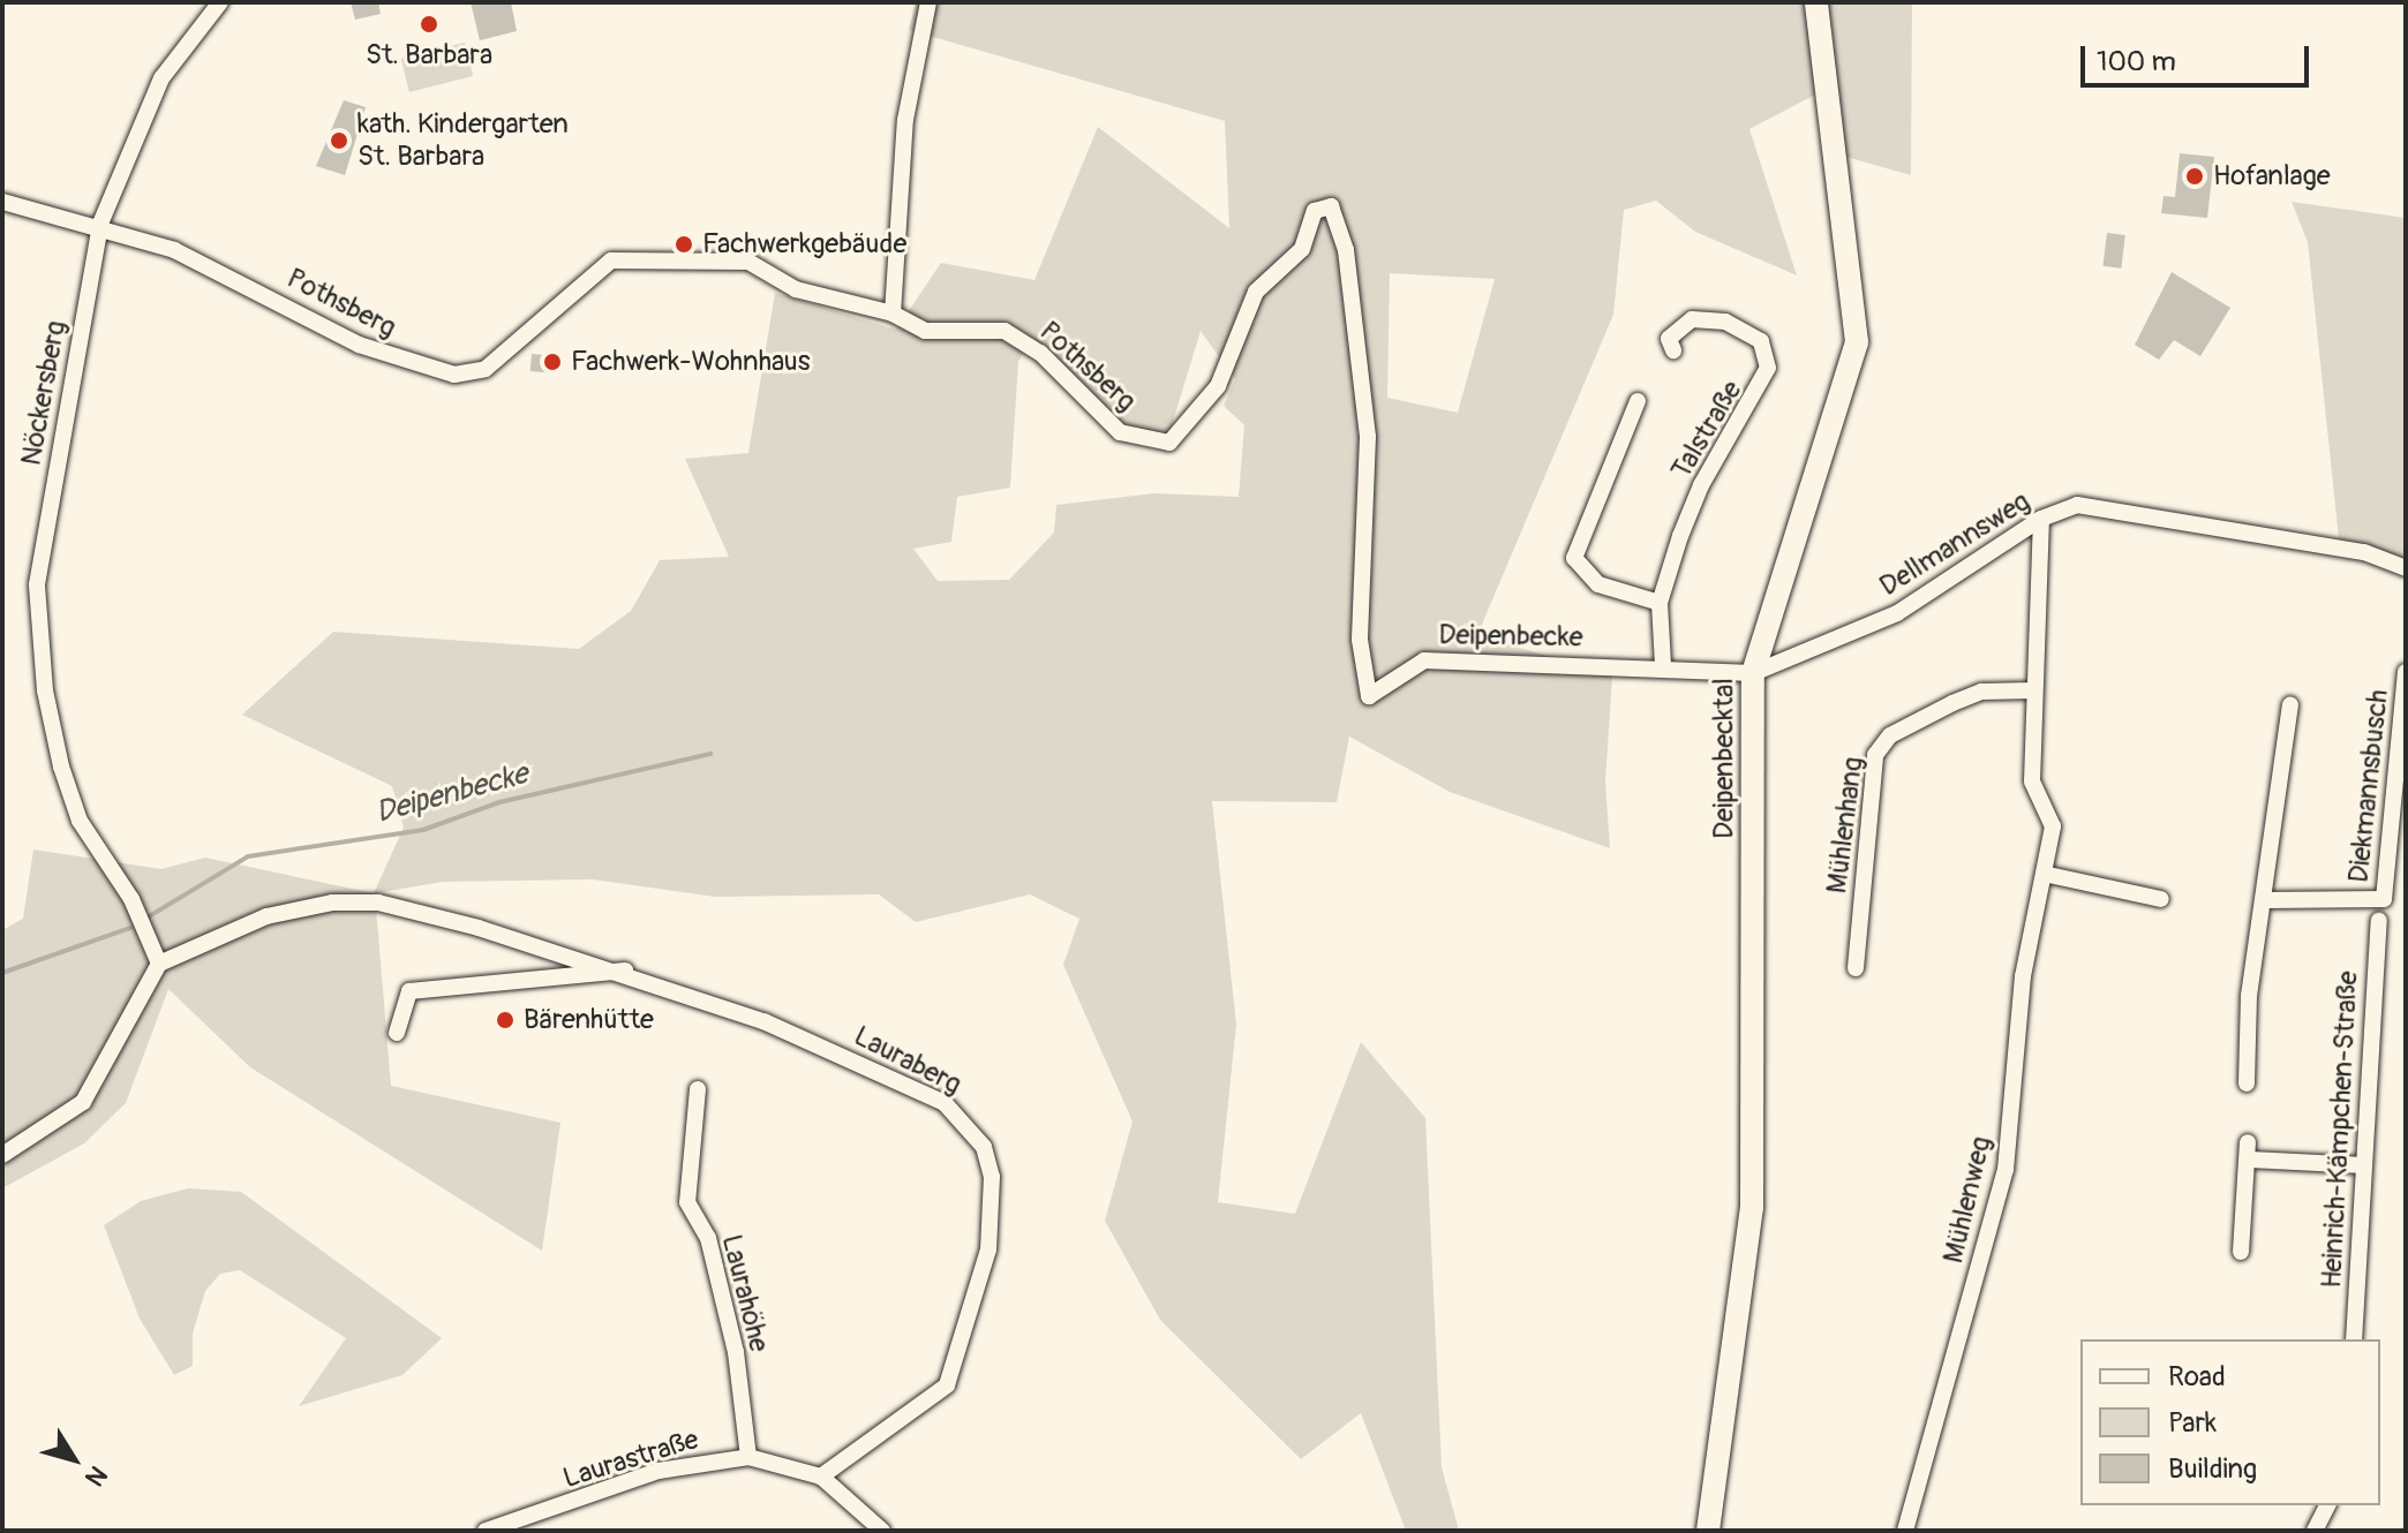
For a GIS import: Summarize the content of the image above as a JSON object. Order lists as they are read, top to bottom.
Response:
{
  "streets": {
    "main road": ["Deipenbecktal"],
    "street": [
      "Pothsberg",
      "Nöckersberg",
      "Talstraße",
      "Dellmannsweg",
      "Deipenbecke",
      "Diekmannsbusch",
      "Mühlenhang",
      "Lauraberg",
      "Heinrich-Kämpchen-Straße",
      "Mühlenweg",
      "Laurahöhe",
      "Laurastraße"
    ]
  },
  "crossings": [
    ["Pothsberg", "Nöckersberg"],
    ["Pothsberg", "Deipenbecke"],
    ["Nöckersberg", "Lauraberg"],
    ["Talstraße", "Deipenbecke"],
    ["Dellmannsweg", "Deipenbecktal"],
    ["Dellmannsweg", "Mühlenweg"],
    ["Mühlenhang", "Mühlenweg"],
    ["Lauraberg", "Laurastraße"],
    ["Laurahöhe", "Laurastraße"]
  ],
  "water": ["Deipenbecke"],
  "places": [
    "St. Barbara",
    "kath. Kindergarten St. Barbara",
    "Hofanlage",
    "Fachwerkgebäude",
    "Fachwerk-Wohnhaus",
    "Bärenhütte"
  ],
  "legend": ["Road", "Park", "Building"],
  "scale_bar": "100 m",
  "north": "bottom right"
}
